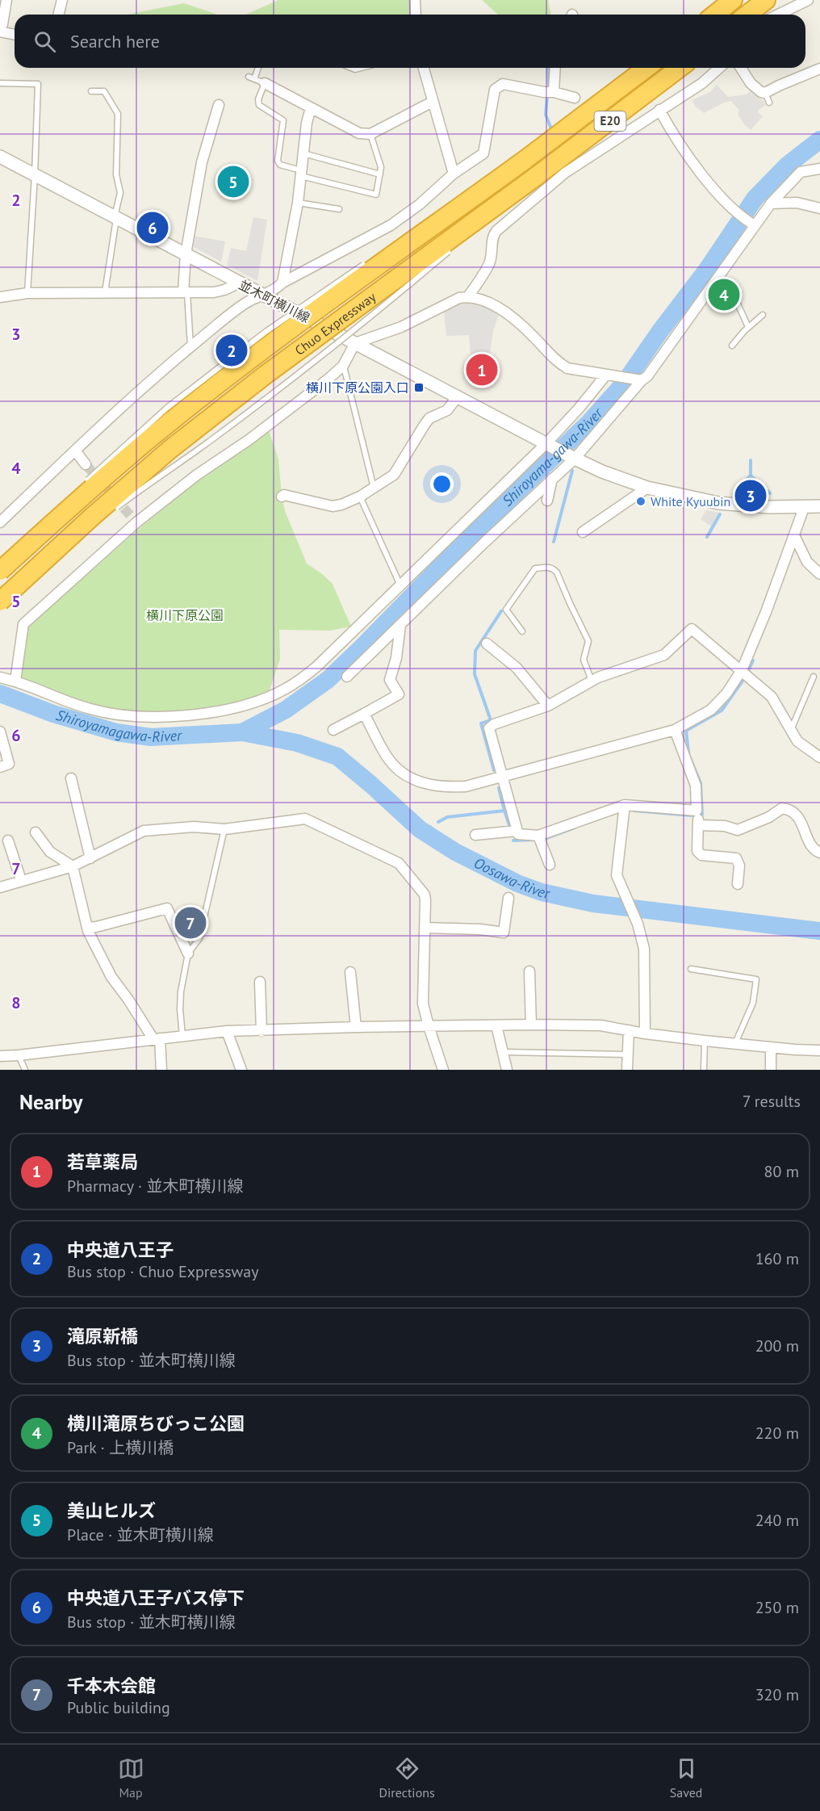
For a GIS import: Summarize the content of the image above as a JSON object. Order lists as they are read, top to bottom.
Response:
{
  "streets": {
    "highway": ["E20", "Chuo Expressway"],
    "street": ["並木町横川線"]
  },
  "water": ["Shiroyama-gawa-River", "Shiroyamagawa-River", "Oosawa-River"],
  "parks": ["横川下原公園"],
  "places": {
    "transit": ["横川下原公園入口"],
    "other": ["White Kyuubin"]
  },
  "page": {
    "search": "Search here",
    "pins": [
      "5",
      "6",
      "4",
      "2",
      "1",
      "3",
      "7"
    ],
    "heading": ["Nearby", "7 results"],
    "list": [
      {
        "mark": "1",
        "name": "若草薬局",
        "note": "Pharmacy · 並木町横川線",
        "value": "80 m"
      },
      {
        "mark": "2",
        "name": "中央道八王子",
        "note": "Bus stop · Chuo Expressway",
        "value": "160 m"
      },
      {
        "mark": "3",
        "name": "滝原新橋",
        "note": "Bus stop · 並木町横川線",
        "value": "200 m"
      },
      {
        "mark": "4",
        "name": "横川滝原ちびっこ公園",
        "note": "Park · 上横川橋",
        "value": "220 m"
      },
      {
        "mark": "5",
        "name": "美山ヒルズ",
        "note": "Place · 並木町横川線",
        "value": "240 m"
      },
      {
        "mark": "6",
        "name": "中央道八王子バス停下",
        "note": "Bus stop · 並木町横川線",
        "value": "250 m"
      },
      {
        "mark": "7",
        "name": "千本木会館",
        "note": "Public building",
        "value": "320 m"
      }
    ],
    "nav": ["Map", "Directions", "Saved"]
  },
  "grid": {
    "rows": [
      "2",
      "3",
      "4",
      "5",
      "6",
      "7",
      "8"
    ]
  }
}
